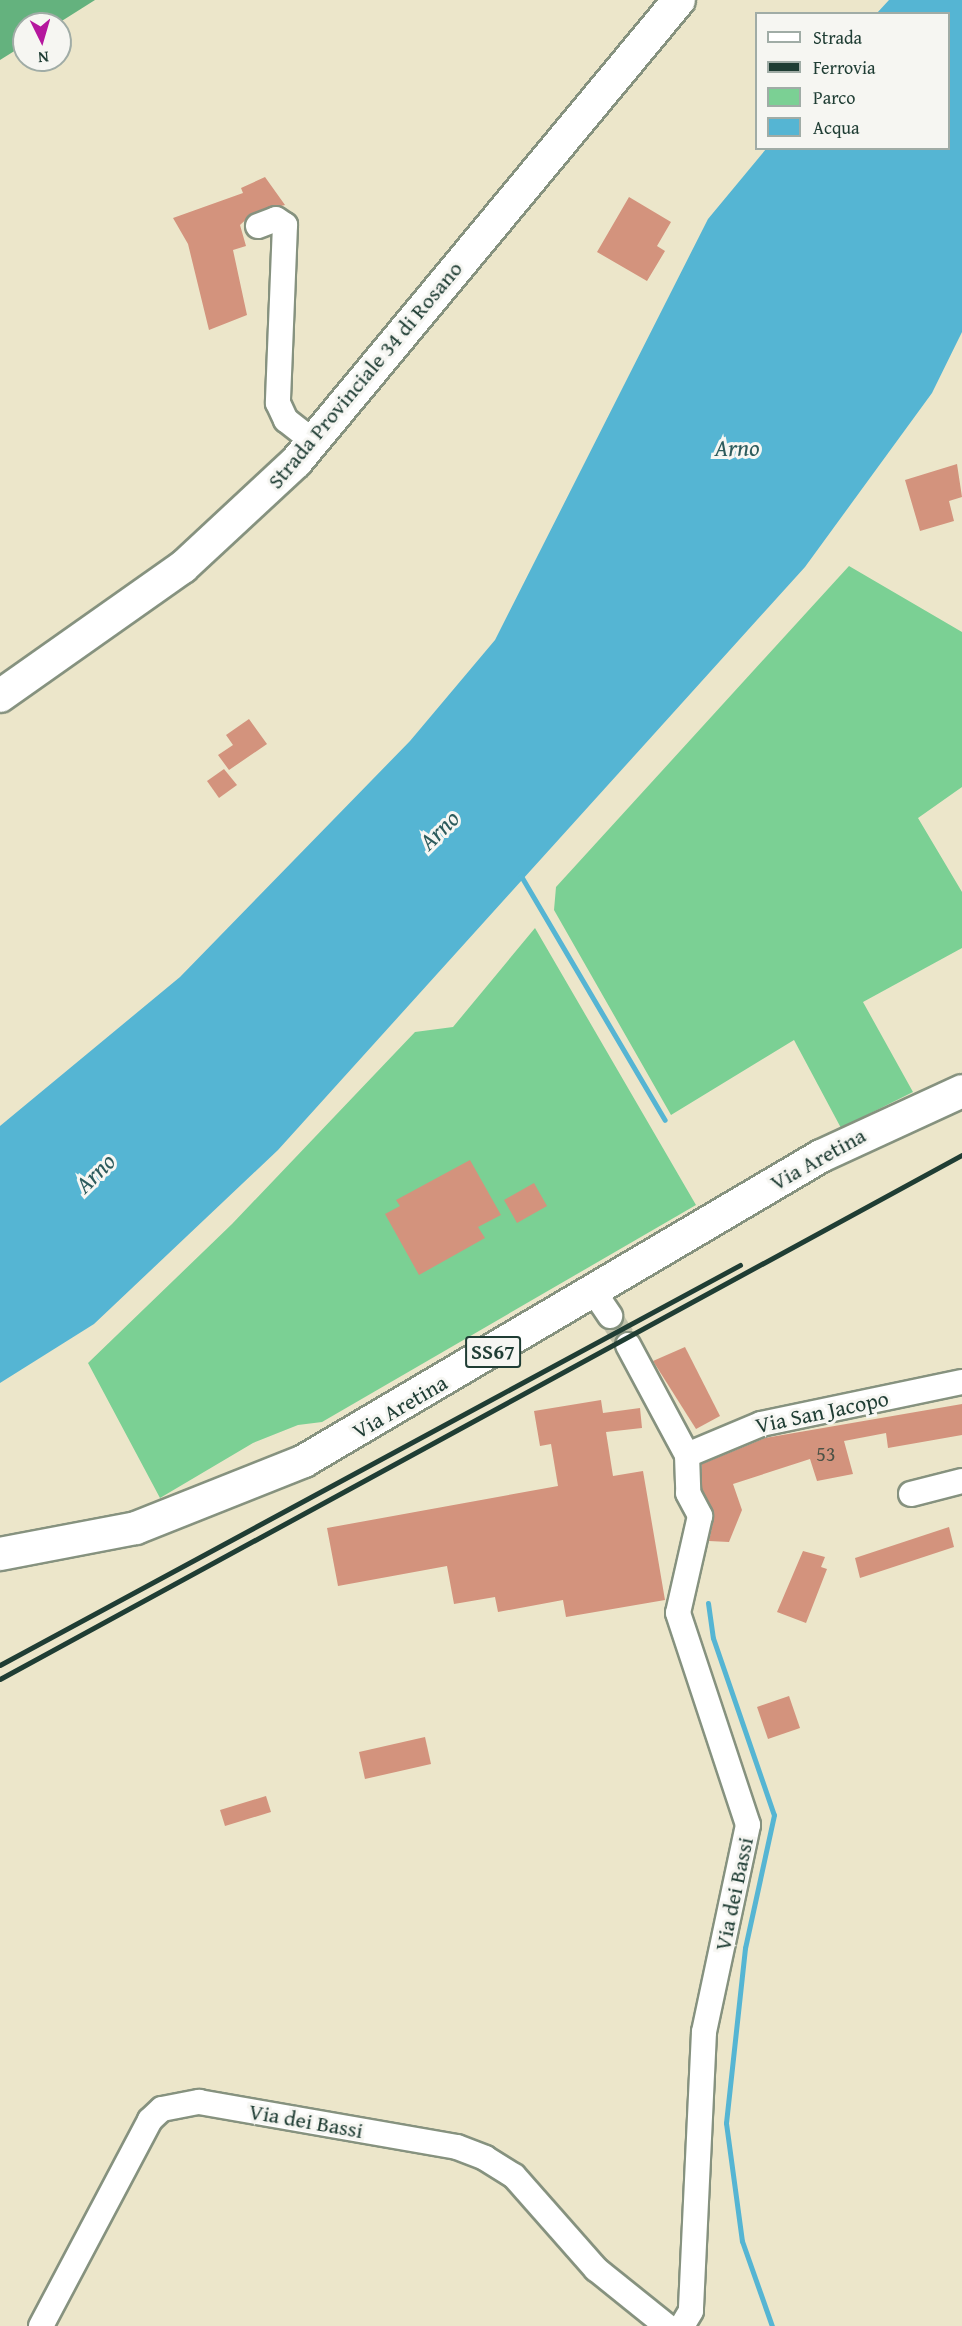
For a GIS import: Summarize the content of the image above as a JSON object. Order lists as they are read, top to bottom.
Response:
{
  "streets": {
    "main road": ["Strada Provinciale 34 di Rosano", "Via Aretina", "SS67"],
    "street": ["Via San Jacopo", "Via dei Bassi"]
  },
  "crossings": [
    ["Via San Jacopo", "Via dei Bassi"]
  ],
  "water": ["Arno"],
  "house_numbers": ["53"],
  "legend": [
    "Strada",
    "Ferrovia",
    "Parco",
    "Acqua"
  ],
  "north": "bottom"
}
